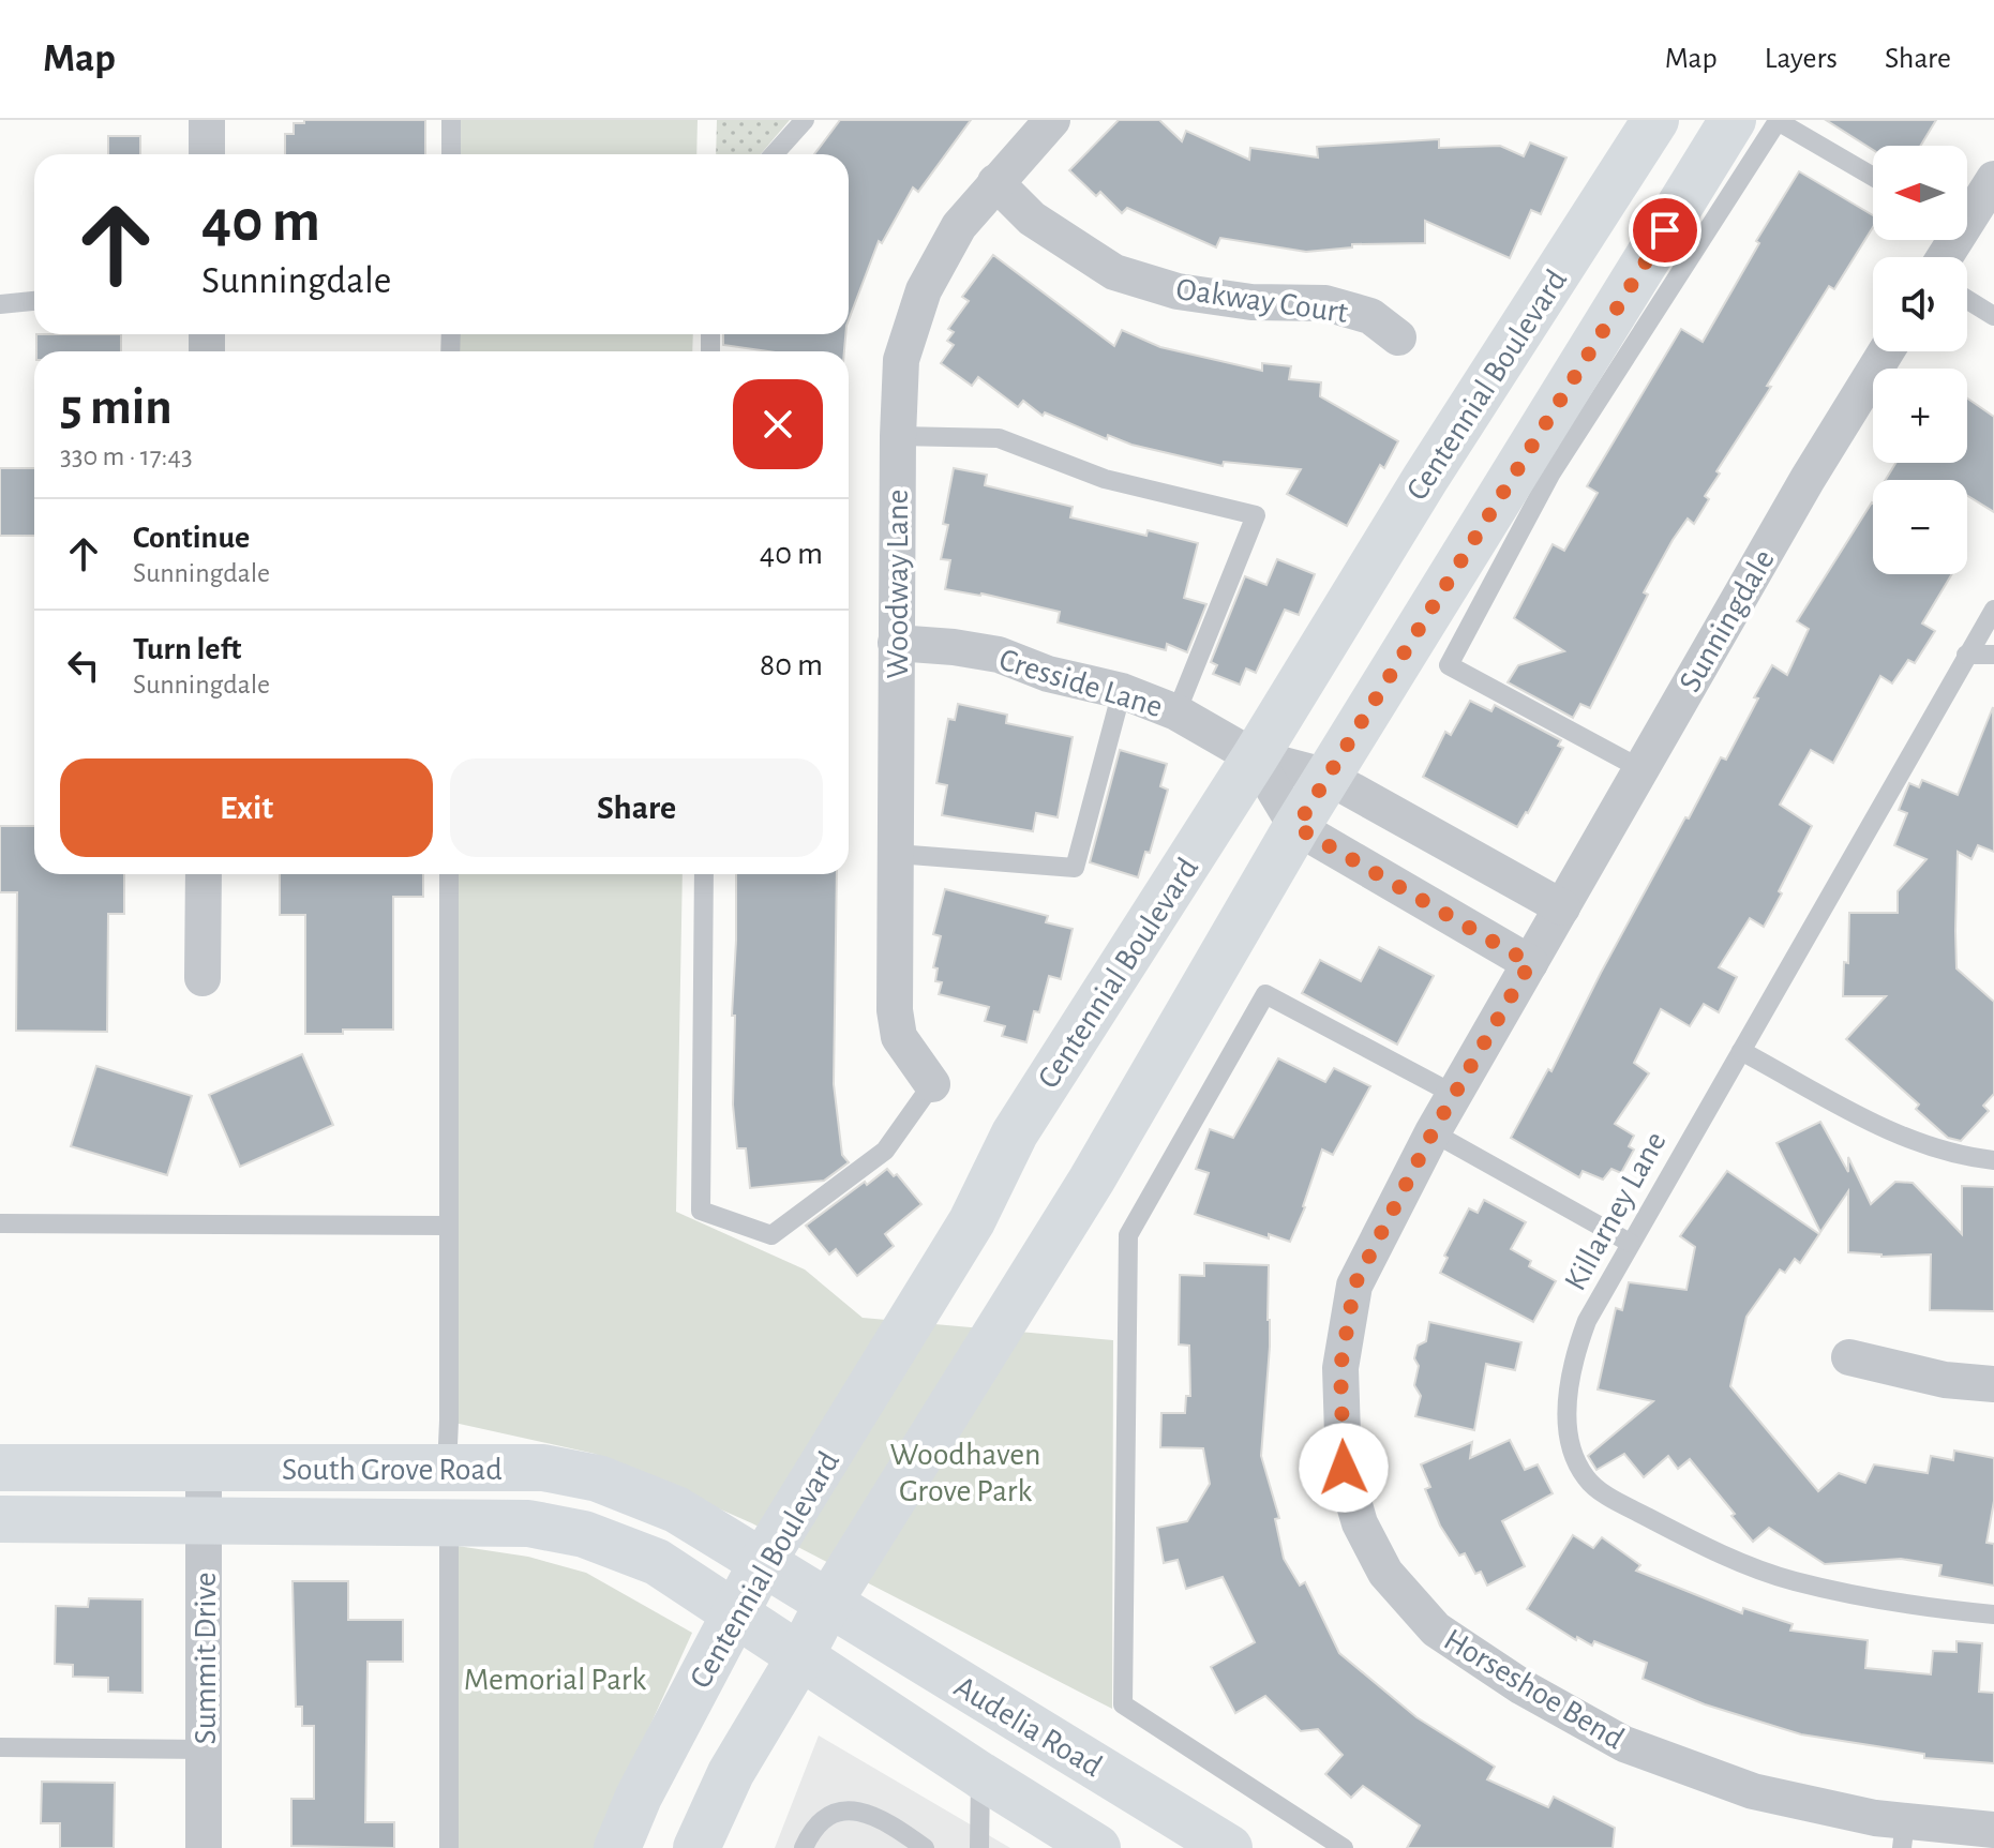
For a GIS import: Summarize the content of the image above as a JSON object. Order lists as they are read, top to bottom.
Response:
{
  "streets": {
    "main road": ["Centennial Boulevard", "South Grove Road", "Audelia Road"],
    "street": [
      "Oakway Court",
      "Woodway Lane",
      "Sunningdale",
      "Cresside Lane",
      "Summit Drive",
      "Horseshoe Bend"
    ],
    "lane": ["Killarney Lane"]
  },
  "crossings": [
    ["Oakway Court", "Woodway Lane"],
    ["Centennial Boulevard", "Cresside Lane"],
    ["Centennial Boulevard", "South Grove Road"],
    ["Woodway Lane", "Cresside Lane"],
    ["Sunningdale", "Horseshoe Bend"],
    ["South Grove Road", "Summit Drive"],
    ["South Grove Road", "Audelia Road"]
  ],
  "parks": ["Woodhaven Grove Park", "Memorial Park"],
  "north": "left",
  "page": {
    "header": "Map",
    "nav": ["Map", "Layers", "Share"],
    "map_buttons": ["+", "−"],
    "turn": ["40 m", "Sunningdale"],
    "heading": ["5 min", "330 m · 17:43"],
    "list": [
      {
        "name": "Continue",
        "note": "Sunningdale",
        "value": "40 m"
      },
      {
        "name": "Turn left",
        "note": "Sunningdale",
        "value": "80 m"
      }
    ],
    "buttons": ["Exit", "Share"]
  }
}
